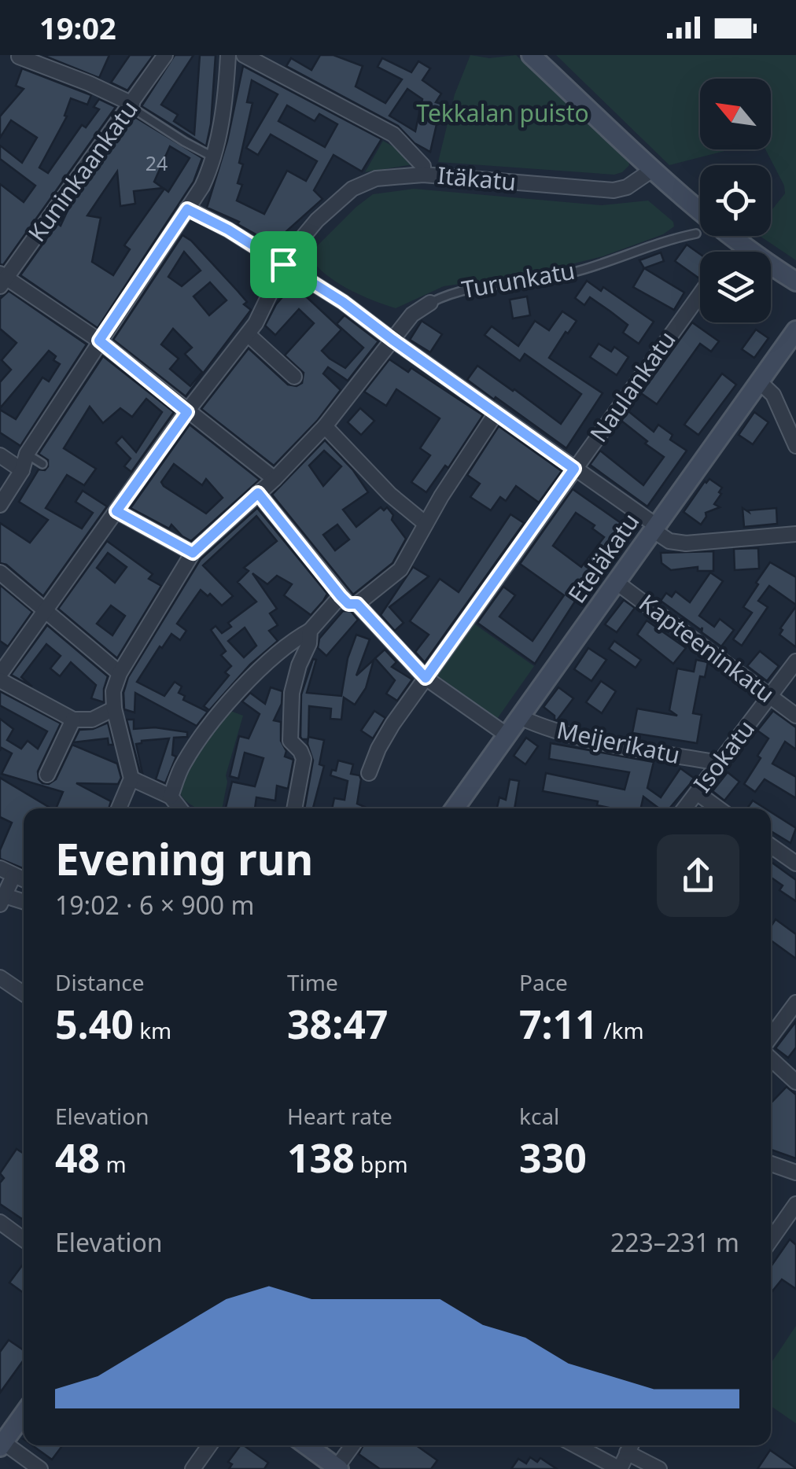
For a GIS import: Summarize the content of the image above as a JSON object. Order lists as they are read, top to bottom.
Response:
{
  "streets": {
    "main road": ["Eteläkatu"],
    "street": [
      "Kuninkaankatu",
      "Itäkatu",
      "Turunkatu",
      "Naulankatu",
      "Kapteeninkatu",
      "Meijerikatu",
      "Isokatu"
    ]
  },
  "crossings": [
    ["Eteläkatu", "Kapteeninkatu"],
    ["Eteläkatu", "Meijerikatu"],
    ["Kapteeninkatu", "Isokatu"],
    ["Meijerikatu", "Isokatu"]
  ],
  "parks": ["Tekkalan puisto"],
  "house_numbers": ["24"],
  "north": "top left",
  "page": {
    "status": "19:02",
    "heading": ["Evening run", "19:02 · 6 × 900 m"],
    "stats": [
      ["Distance", "5.40 km"],
      ["Time", "38:47"],
      ["Pace", "7:11 /km"],
      ["Elevation", "48 m"],
      ["Heart rate", "138 bpm"],
      ["kcal", "330"]
    ],
    "chart": ["Elevation", "223–231 m"]
  }
}
